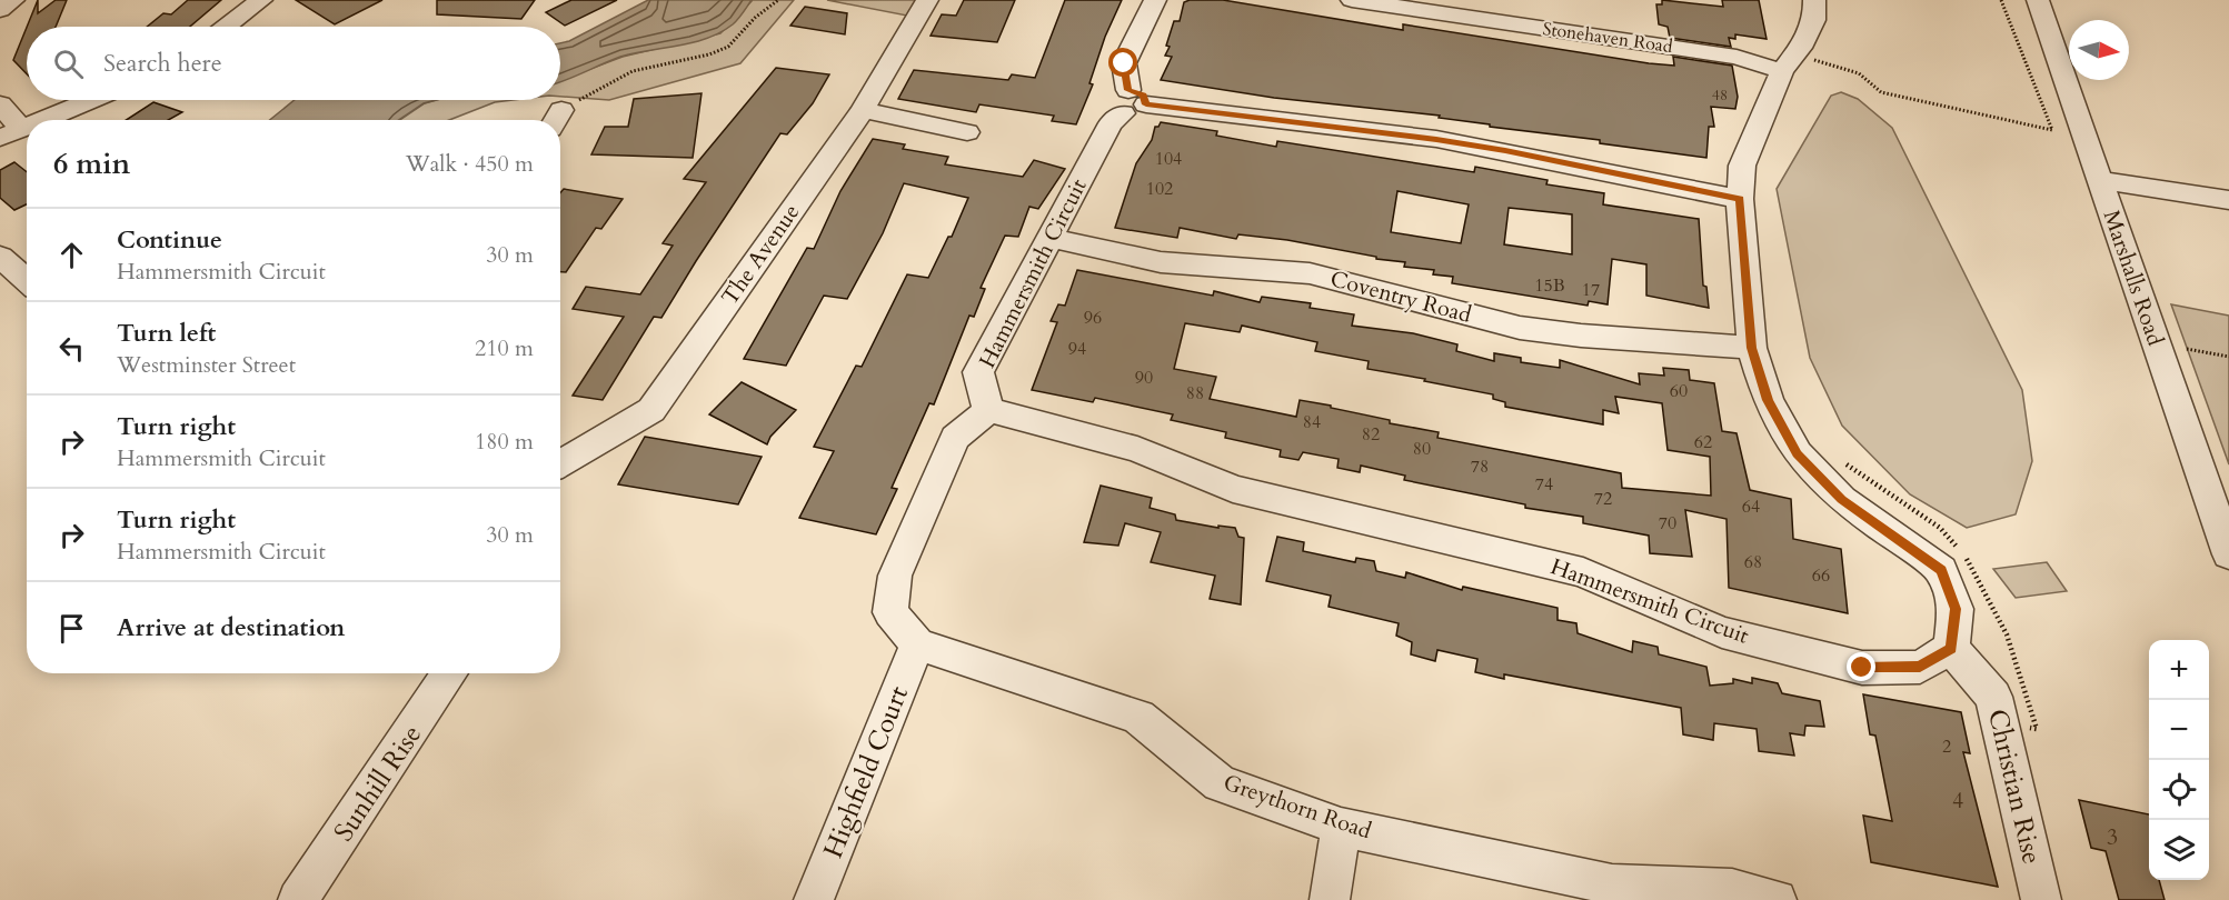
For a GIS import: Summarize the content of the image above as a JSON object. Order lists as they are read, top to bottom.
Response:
{
  "streets": {
    "street": [
      "Stonehaven Road",
      "The Avenue",
      "Hammersmith Circuit",
      "Marshalls Road",
      "Coventry Road",
      "Highfield Court",
      "Sunhill Rise",
      "Christian Rise",
      "Greythorn Road"
    ]
  },
  "crossings": [
    ["Hammersmith Circuit", "Coventry Road"],
    ["Hammersmith Circuit", "Christian Rise"],
    ["Highfield Court", "Greythorn Road"]
  ],
  "house_numbers": [
    "48",
    "104",
    "102",
    "15B",
    "17",
    "96",
    "94",
    "90",
    "60",
    "88",
    "84",
    "82",
    "62",
    "80",
    "78",
    "74",
    "72",
    "64",
    "70",
    "68",
    "66",
    "2",
    "4",
    "3"
  ],
  "north": "right",
  "page": {
    "search": "Search here",
    "heading": ["6 min", "Walk · 450 m"],
    "list": [
      ["Continue", "Hammersmith Circuit", "30 m"],
      ["Turn left", "Westminster Street", "210 m"],
      ["Turn right", "Hammersmith Circuit", "180 m"],
      ["Turn right", "Hammersmith Circuit", "30 m"],
      "Arrive at destination"
    ],
    "map_buttons": ["+", "−"]
  }
}
